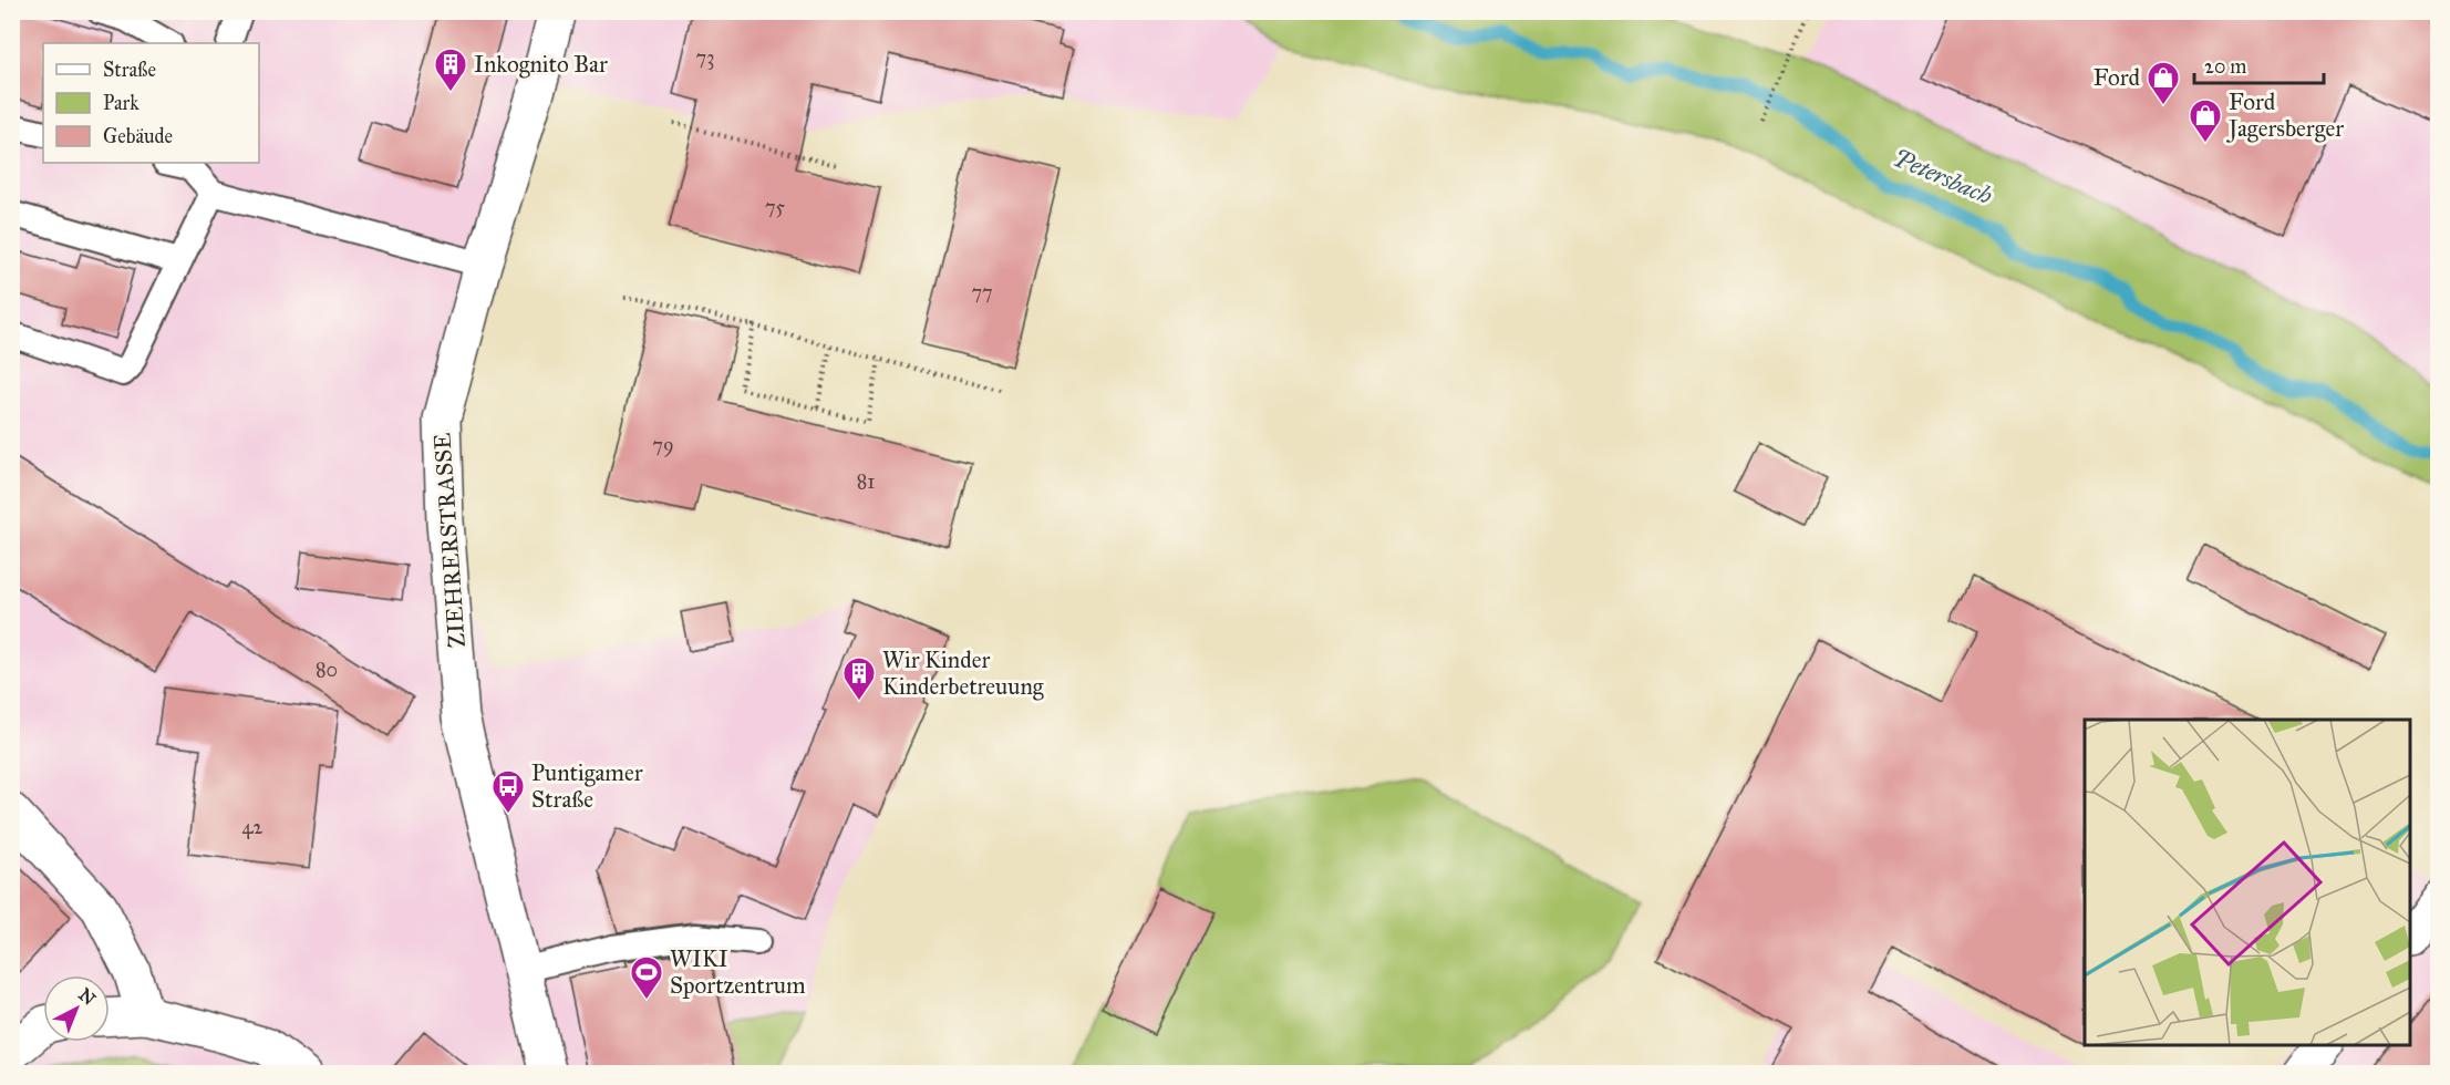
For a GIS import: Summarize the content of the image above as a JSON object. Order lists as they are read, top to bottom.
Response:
{
  "streets": {
    "street": ["ZIEHRERSTRASSE"]
  },
  "water": ["Petersbach"],
  "places": {
    "building": ["Inkognito Bar", "Wir Kinder Kinderbetreuung"],
    "shop": ["Ford", "Ford Jagersberger"],
    "bus stop": ["Puntigamer Straße"],
    "sports": ["WIKI Sportzentrum"]
  },
  "house_numbers": [
    "73",
    "75",
    "77",
    "79",
    "81",
    "80",
    "42"
  ],
  "legend": ["Straße", "Park", "Gebäude"],
  "scale_bar": "20 m",
  "north": "top right"
}
